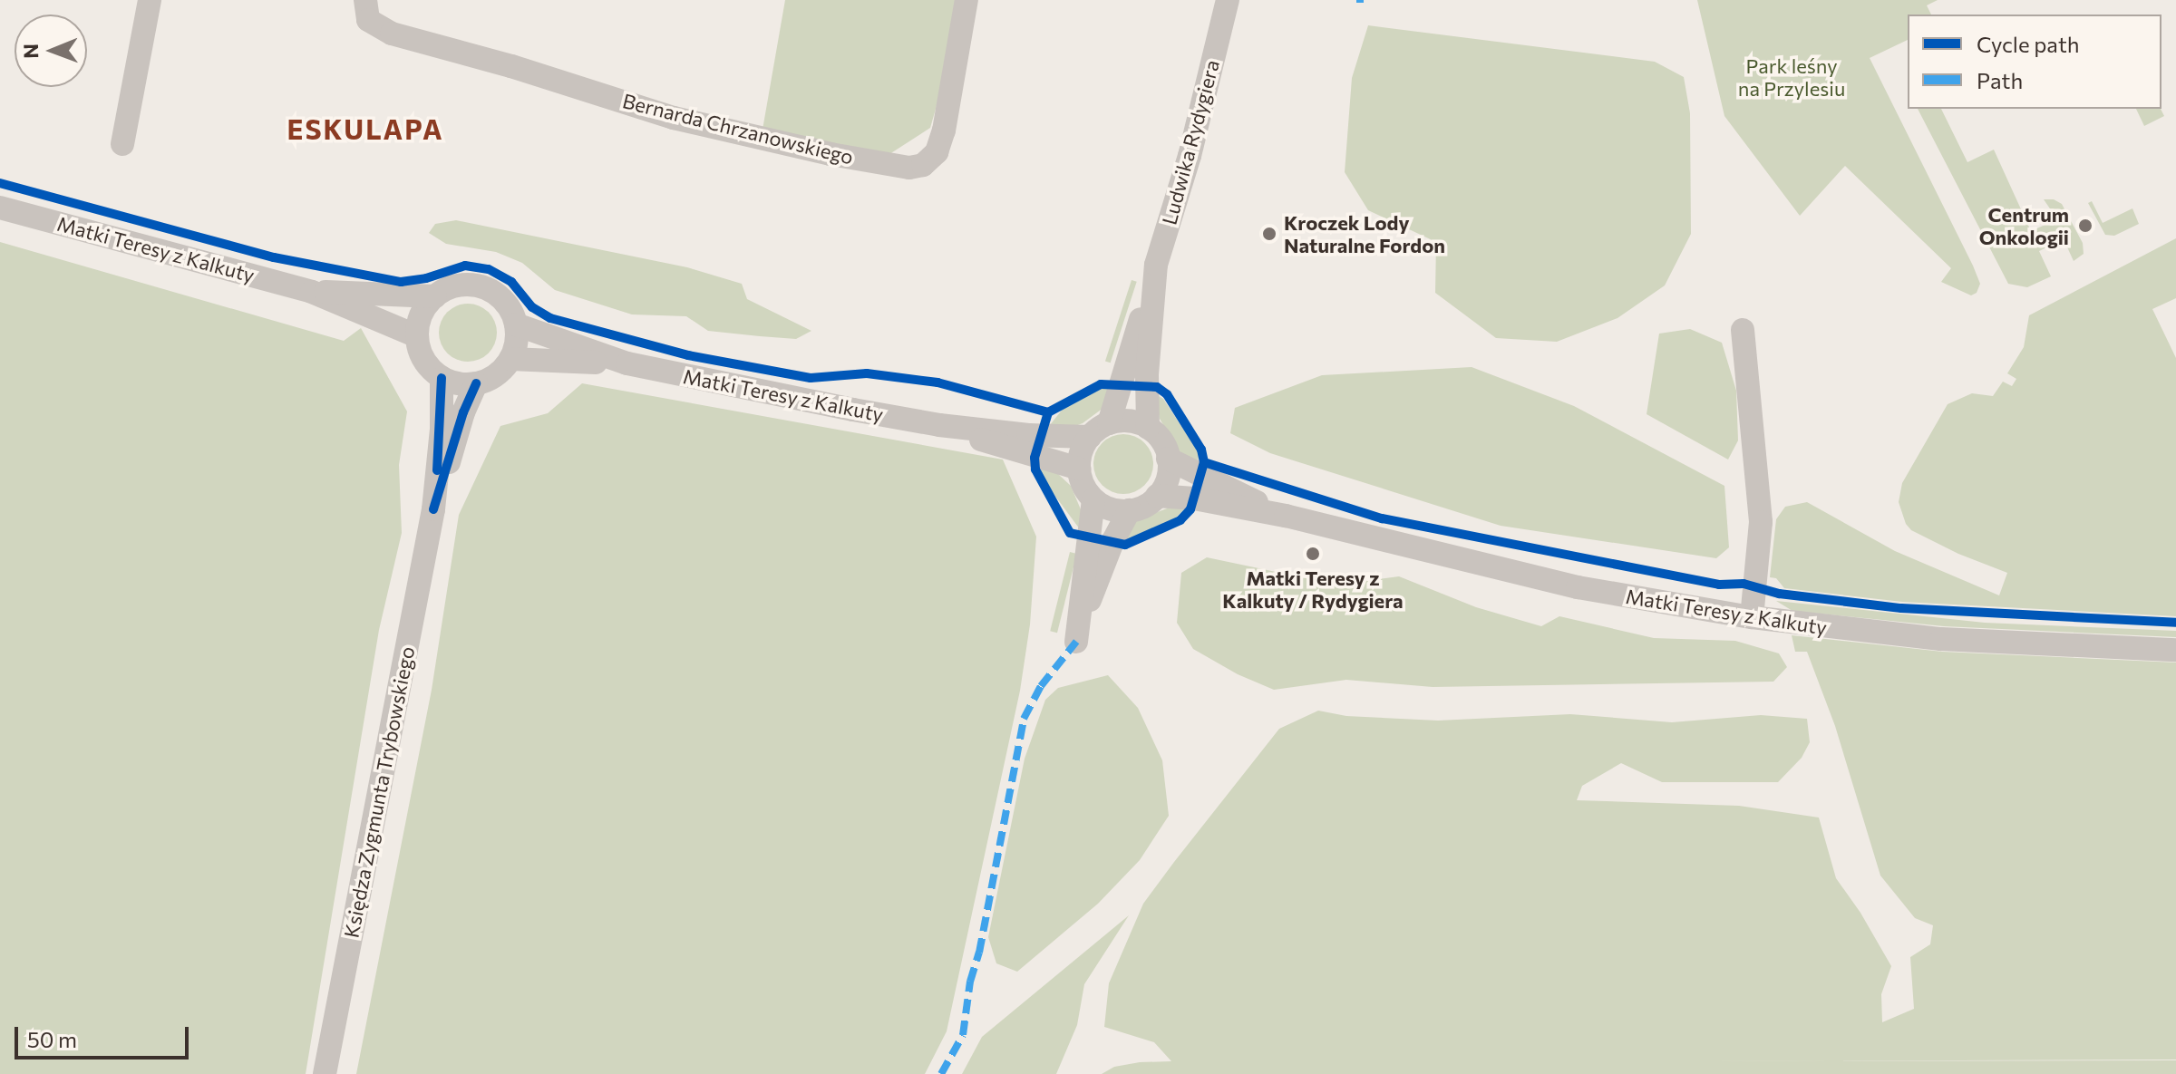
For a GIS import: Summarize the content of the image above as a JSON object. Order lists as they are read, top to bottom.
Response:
{
  "streets": {
    "street": [
      "Bernarda Chrzanowskiego",
      "Ludwika Rydygiera",
      "Matki Teresy z Kalkuty",
      "Księdza Zygmunta Trybowskiego"
    ]
  },
  "crossings": [
    ["Ludwika Rydygiera", "Matki Teresy z Kalkuty"],
    ["Matki Teresy z Kalkuty", "Księdza Zygmunta Trybowskiego"]
  ],
  "districts": ["ESKULAPA"],
  "parks": ["Park leśny na Przylesiu"],
  "places": ["Centrum Onkologii", "Kroczek Lody Naturalne Fordon", "Matki Teresy z Kalkuty / Rydygiera"],
  "legend": ["Cycle path", "Path"],
  "scale_bar": "50 m",
  "north": "left"
}
